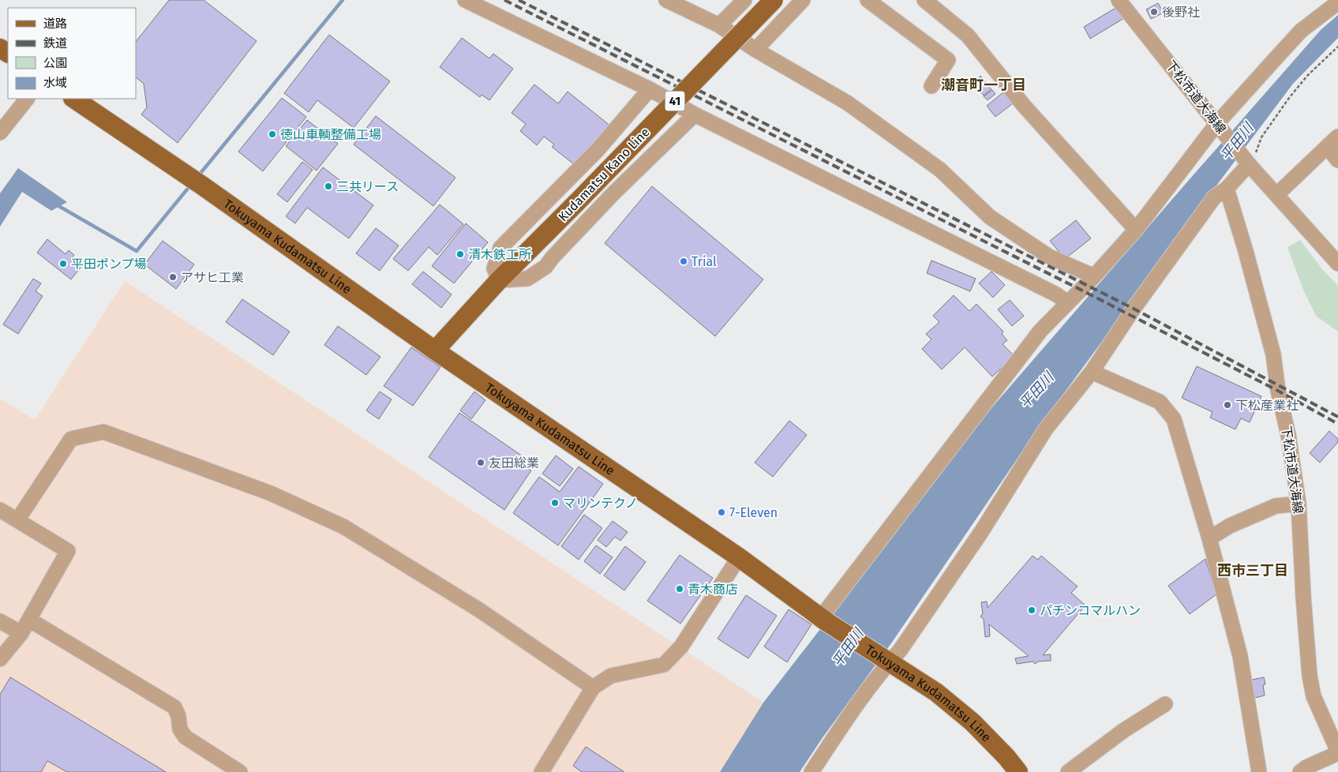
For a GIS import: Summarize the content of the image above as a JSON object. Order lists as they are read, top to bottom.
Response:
{
  "streets": {
    "main road": ["41", "Kudamatsu Kano Line", "Tokuyama Kudamatsu Line"],
    "street": ["下松市道大海線"]
  },
  "crossings": [
    ["Kudamatsu Kano Line", "Tokuyama Kudamatsu Line"]
  ],
  "districts": ["潮音町一丁目", "西市三丁目"],
  "water": ["平田川"],
  "places": [
    "後野社",
    "徳山車輌整備工場",
    "三共リース",
    "清木鉄工所",
    "Trial",
    "平田ポンプ場",
    "アサヒ工業",
    "下松産業社",
    "友田総業",
    "マリンテクノ",
    "7-Eleven",
    "青木商店",
    "パチンコマルハン"
  ],
  "legend": [
    "道路",
    "鉄道",
    "公園",
    "水域"
  ]
}
